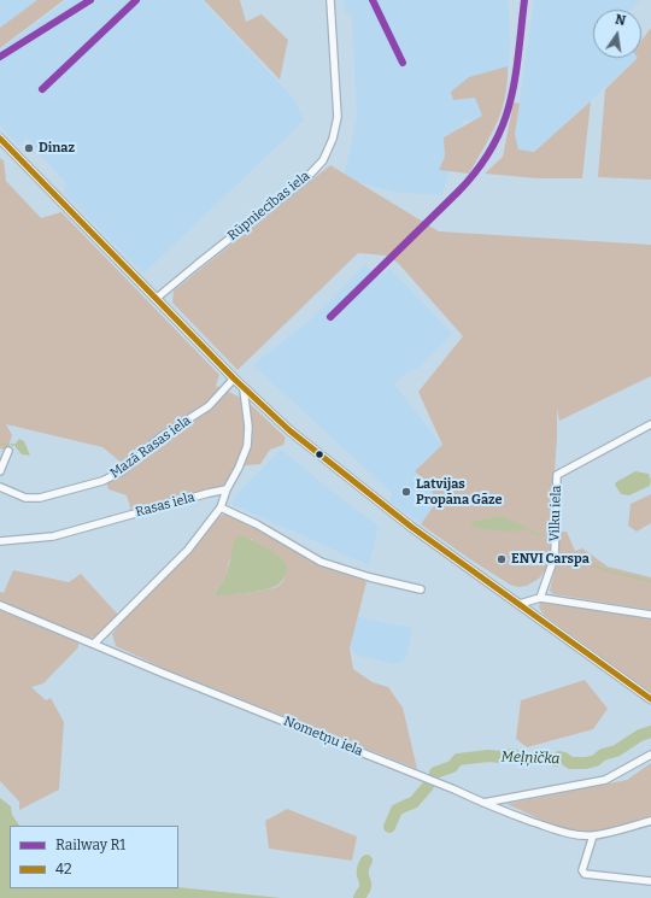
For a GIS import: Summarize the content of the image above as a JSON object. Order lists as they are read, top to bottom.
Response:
{
  "streets": {
    "street": [
      "Rūpniecības iela",
      "Mazā Rasas iela",
      "Rasas iela",
      "Vilku iela",
      "Nometņu iela"
    ]
  },
  "water": ["Meļņička"],
  "places": ["Dinaz", "Latvijas Propāna Gāze", "ENVI Carspa"],
  "lines": ["rail line R1", "transit line 42"],
  "legend": ["Railway R1", "42"],
  "north": "top"
}
